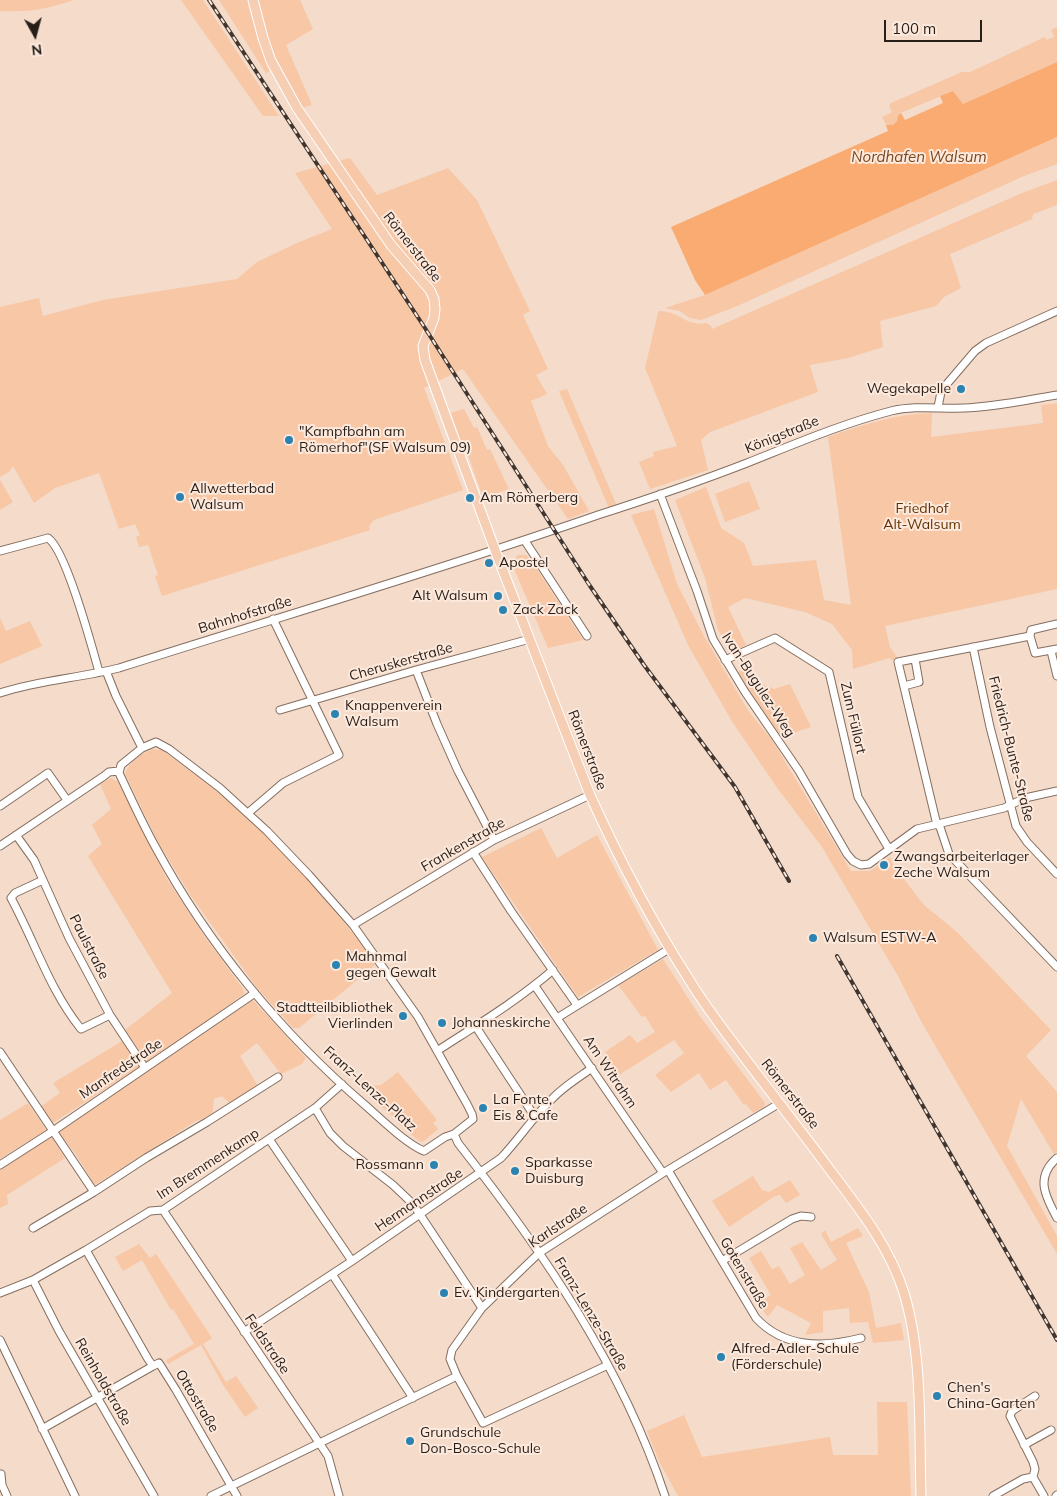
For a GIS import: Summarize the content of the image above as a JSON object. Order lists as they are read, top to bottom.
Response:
{
  "streets": {
    "main road": ["Römerstraße"],
    "street": [
      "Königstraße",
      "Bahnhofstraße",
      "Cheruskerstraße",
      "Ivan-Bugulez-Weg",
      "Zum Füllort",
      "Friedrich-Bunte-Straße",
      "Frankenstraße",
      "Paulstraße",
      "Manfredstraße",
      "Am Witrahm",
      "Franz-Lenze-Platz",
      "Im Bremmenkamp",
      "Hermannstraße",
      "Karlstraße",
      "Gotenstraße",
      "Franz-Lenze-Straße",
      "Feldstraße",
      "Reinholdstraße",
      "Ottostraße"
    ]
  },
  "crossings": [
    ["Römerstraße", "Königstraße"],
    ["Römerstraße", "Bahnhofstraße"],
    ["Römerstraße", "Cheruskerstraße"],
    ["Römerstraße", "Frankenstraße"],
    ["Römerstraße", "Karlstraße"],
    ["Königstraße", "Bahnhofstraße"],
    ["Königstraße", "Ivan-Bugulez-Weg"],
    ["Ivan-Bugulez-Weg", "Zum Füllort"],
    ["Frankenstraße", "Franz-Lenze-Platz"],
    ["Paulstraße", "Manfredstraße"],
    ["Manfredstraße", "Franz-Lenze-Platz"],
    ["Am Witrahm", "Hermannstraße"],
    ["Am Witrahm", "Karlstraße"],
    ["Am Witrahm", "Gotenstraße"],
    ["Franz-Lenze-Platz", "Im Bremmenkamp"],
    ["Franz-Lenze-Platz", "Franz-Lenze-Straße"],
    ["Im Bremmenkamp", "Feldstraße"],
    ["Im Bremmenkamp", "Reinholdstraße"],
    ["Im Bremmenkamp", "Ottostraße"],
    ["Hermannstraße", "Franz-Lenze-Straße"],
    ["Hermannstraße", "Feldstraße"],
    ["Karlstraße", "Gotenstraße"],
    ["Karlstraße", "Franz-Lenze-Straße"]
  ],
  "water": ["Nordhafen Walsum"],
  "parks": ["Friedhof Alt-Walsum"],
  "places": [
    "Wegekapelle",
    "\"Kampfbahn am Römerhof\"(SF Walsum 09)",
    "Allwetterbad Walsum",
    "Am Römerberg",
    "Apostel",
    "Alt Walsum",
    "Zack Zack",
    "Knappenverein Walsum",
    "Zwangsarbeiterlager Zeche Walsum",
    "Walsum ESTW-A",
    "Mahnmal gegen Gewalt",
    "Stadtteilbibliothek Vierlinden",
    "Johanneskirche",
    "La Fonte, Eis & Cafe",
    "Rossmann",
    "Sparkasse Duisburg",
    "Ev. Kindergarten",
    "Alfred-Adler-Schule (Förderschule)",
    "Chen's China-Garten",
    "Grundschule Don-Bosco-Schule"
  ],
  "scale_bar": "100 m",
  "north": "bottom"
}
